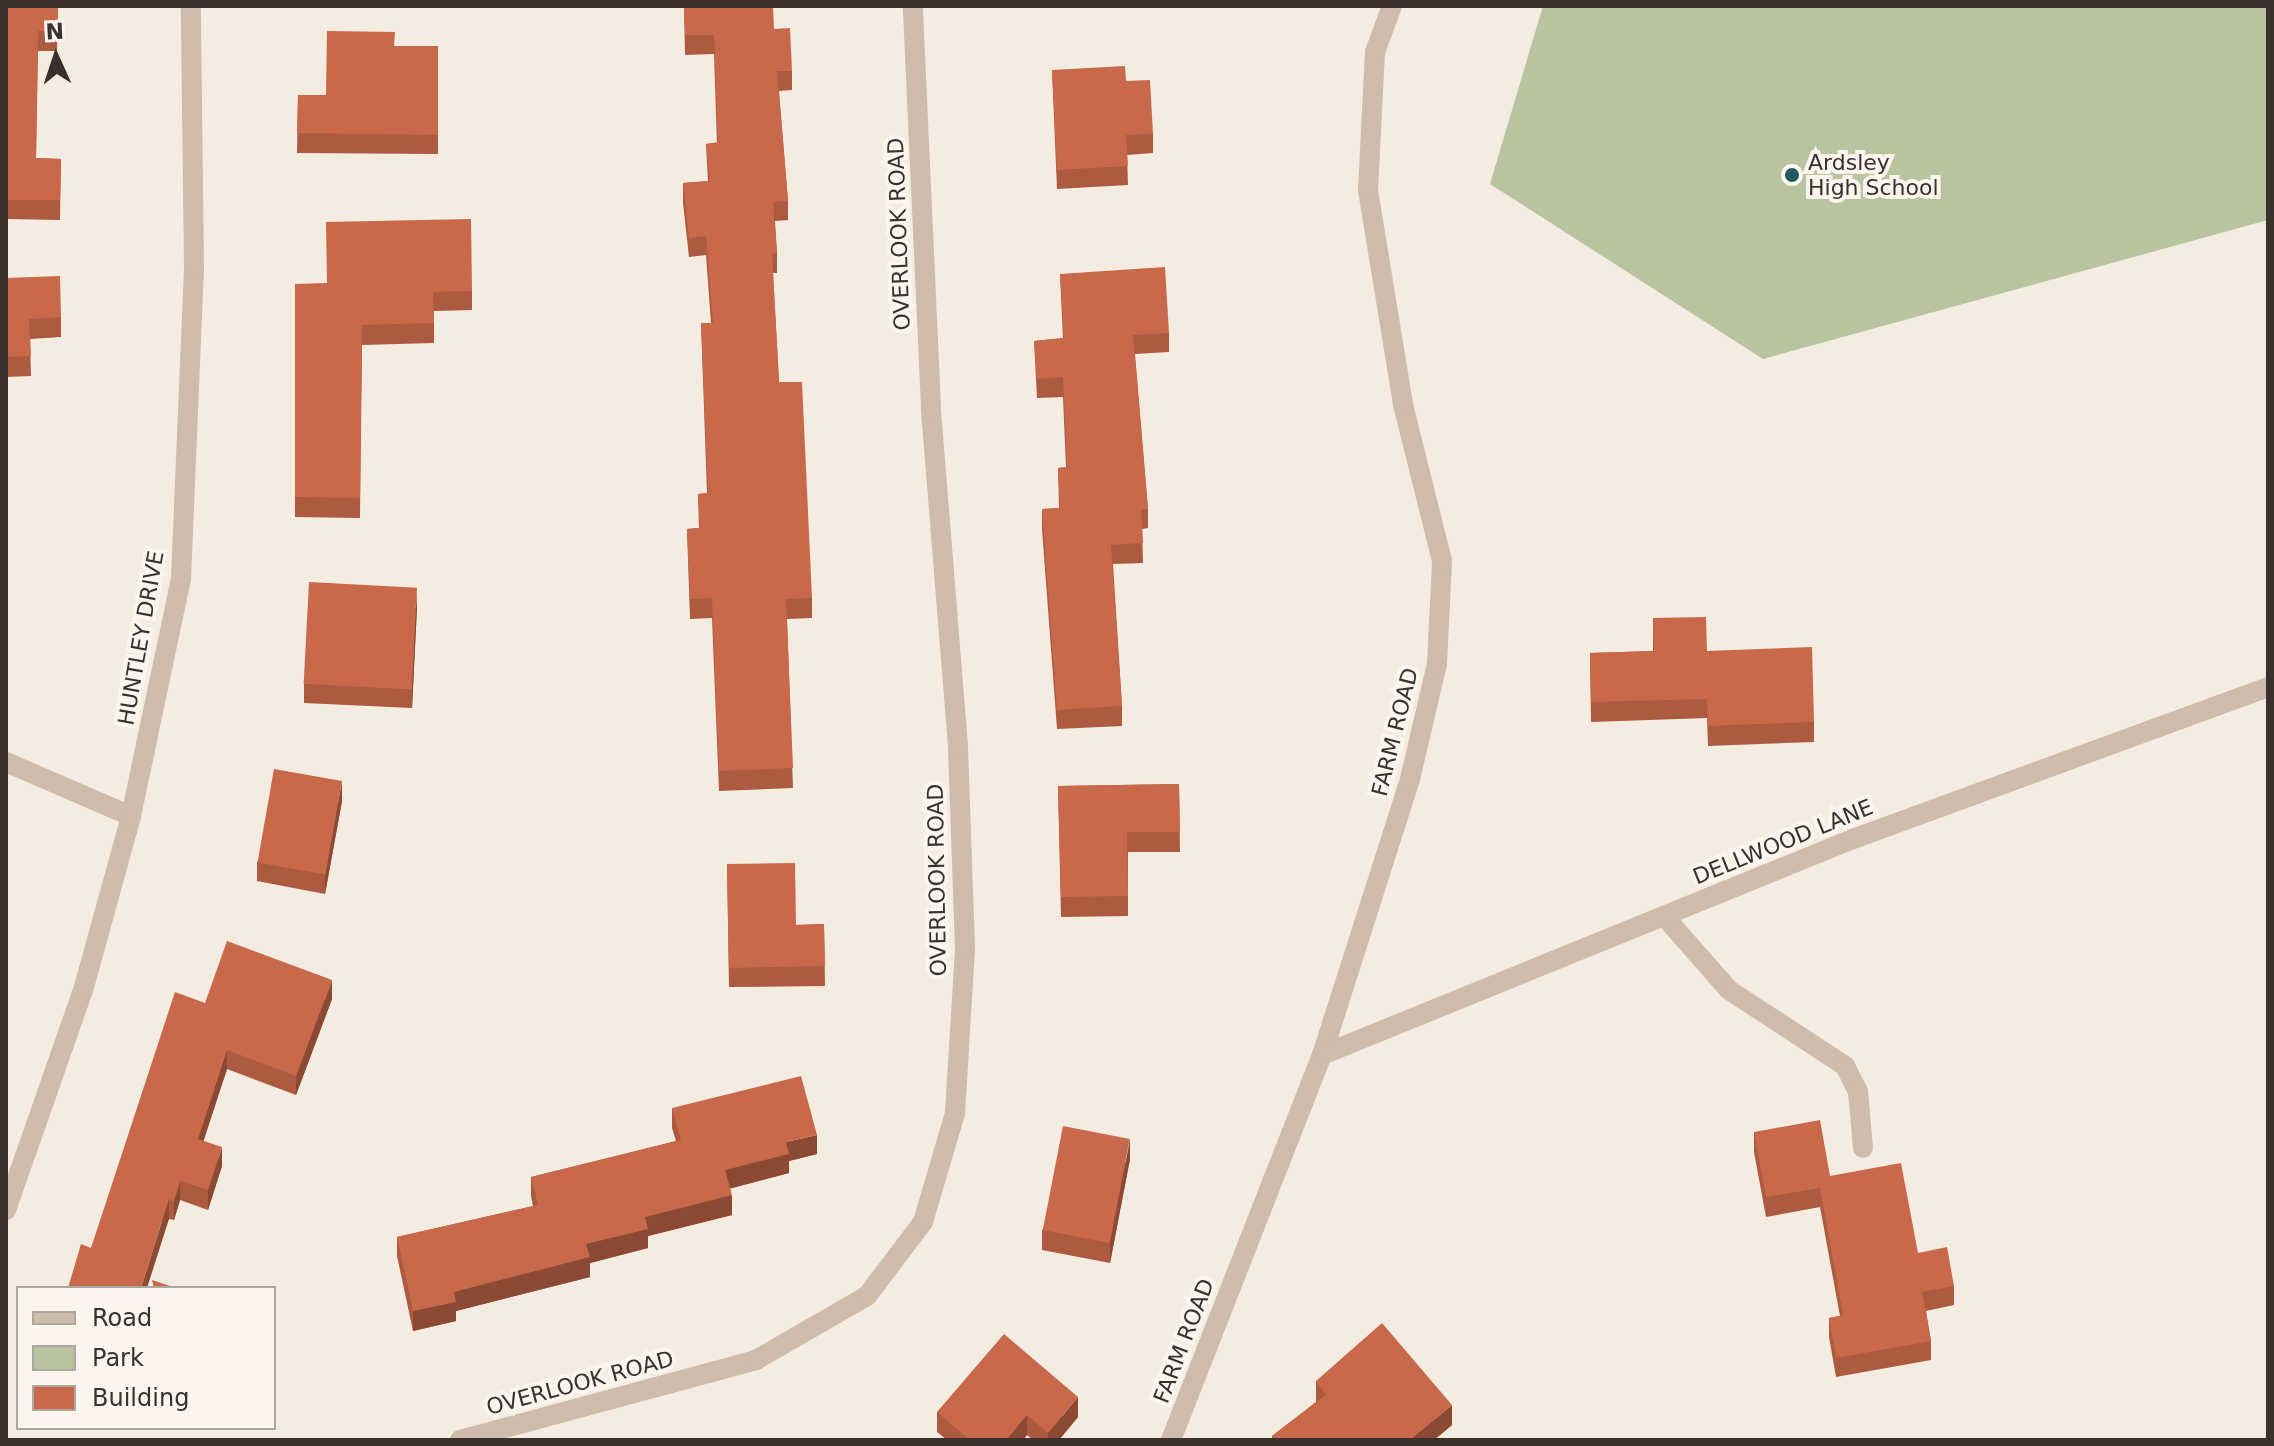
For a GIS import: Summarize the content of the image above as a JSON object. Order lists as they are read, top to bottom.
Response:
{
  "streets": {
    "street": [
      "OVERLOOK ROAD",
      "HUNTLEY DRIVE",
      "FARM ROAD",
      "DELLWOOD LANE"
    ]
  },
  "crossings": [
    ["FARM ROAD", "DELLWOOD LANE"]
  ],
  "places": ["Ardsley High School"],
  "legend": ["Road", "Park", "Building"],
  "north": "top"
}
